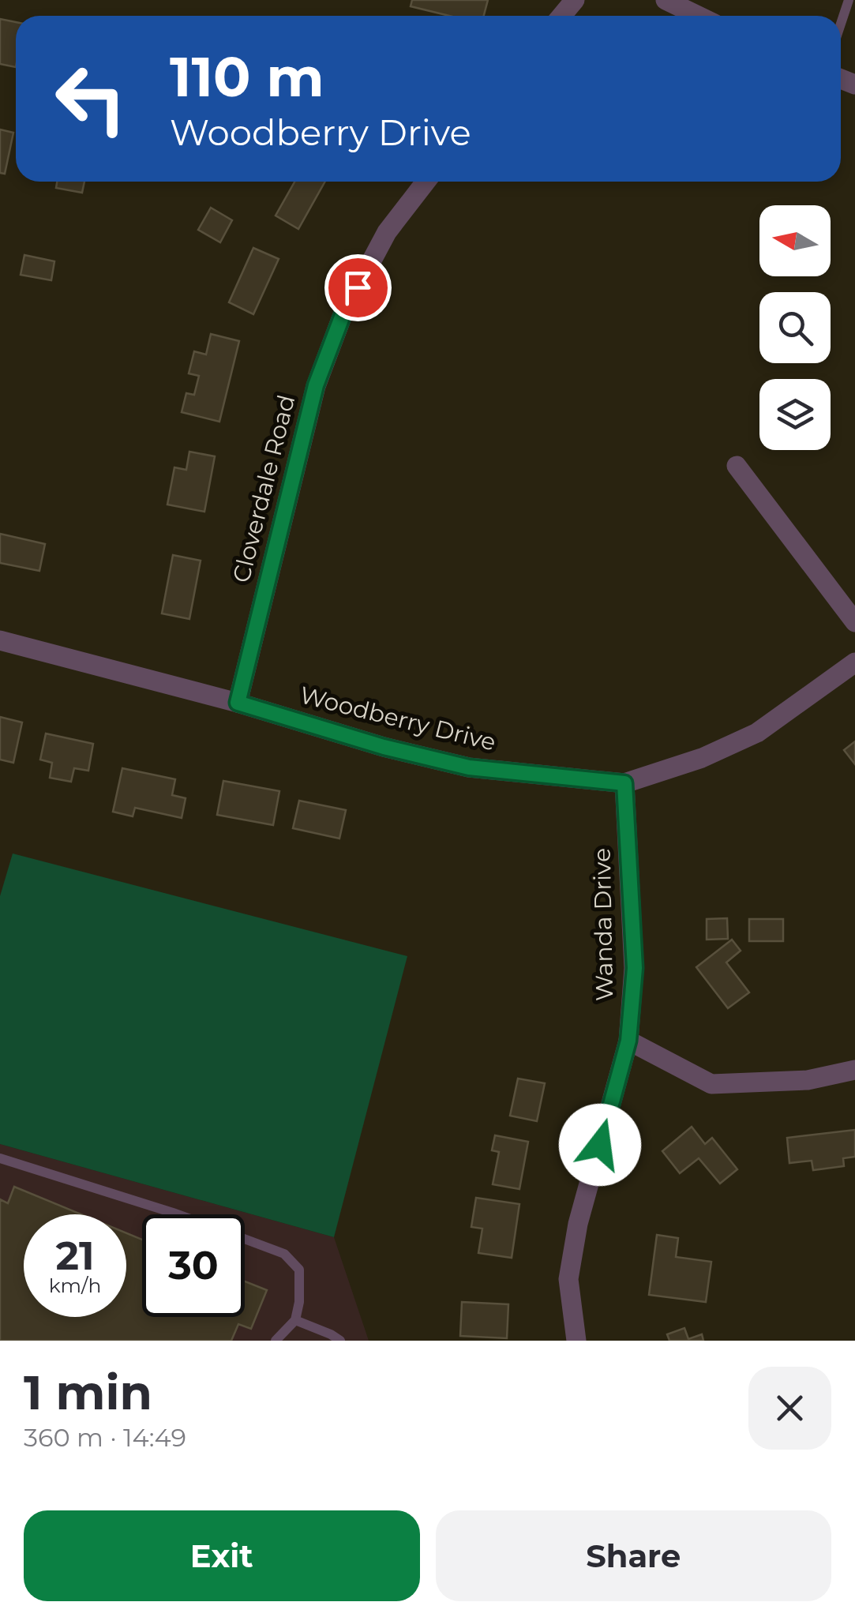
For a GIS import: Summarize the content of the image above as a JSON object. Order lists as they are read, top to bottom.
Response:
{
  "streets": {
    "street": ["Cloverdale Road", "Woodberry Drive", "Wanda Drive"]
  },
  "crossings": [
    ["Cloverdale Road", "Woodberry Drive"],
    ["Woodberry Drive", "Wanda Drive"]
  ],
  "north": "left",
  "page": {
    "turn": ["110 m", "Woodberry Drive"],
    "speed": "21 km/h",
    "limit": "30",
    "heading": ["1 min", "360 m · 14:49"],
    "buttons": ["Exit", "Share"]
  }
}
